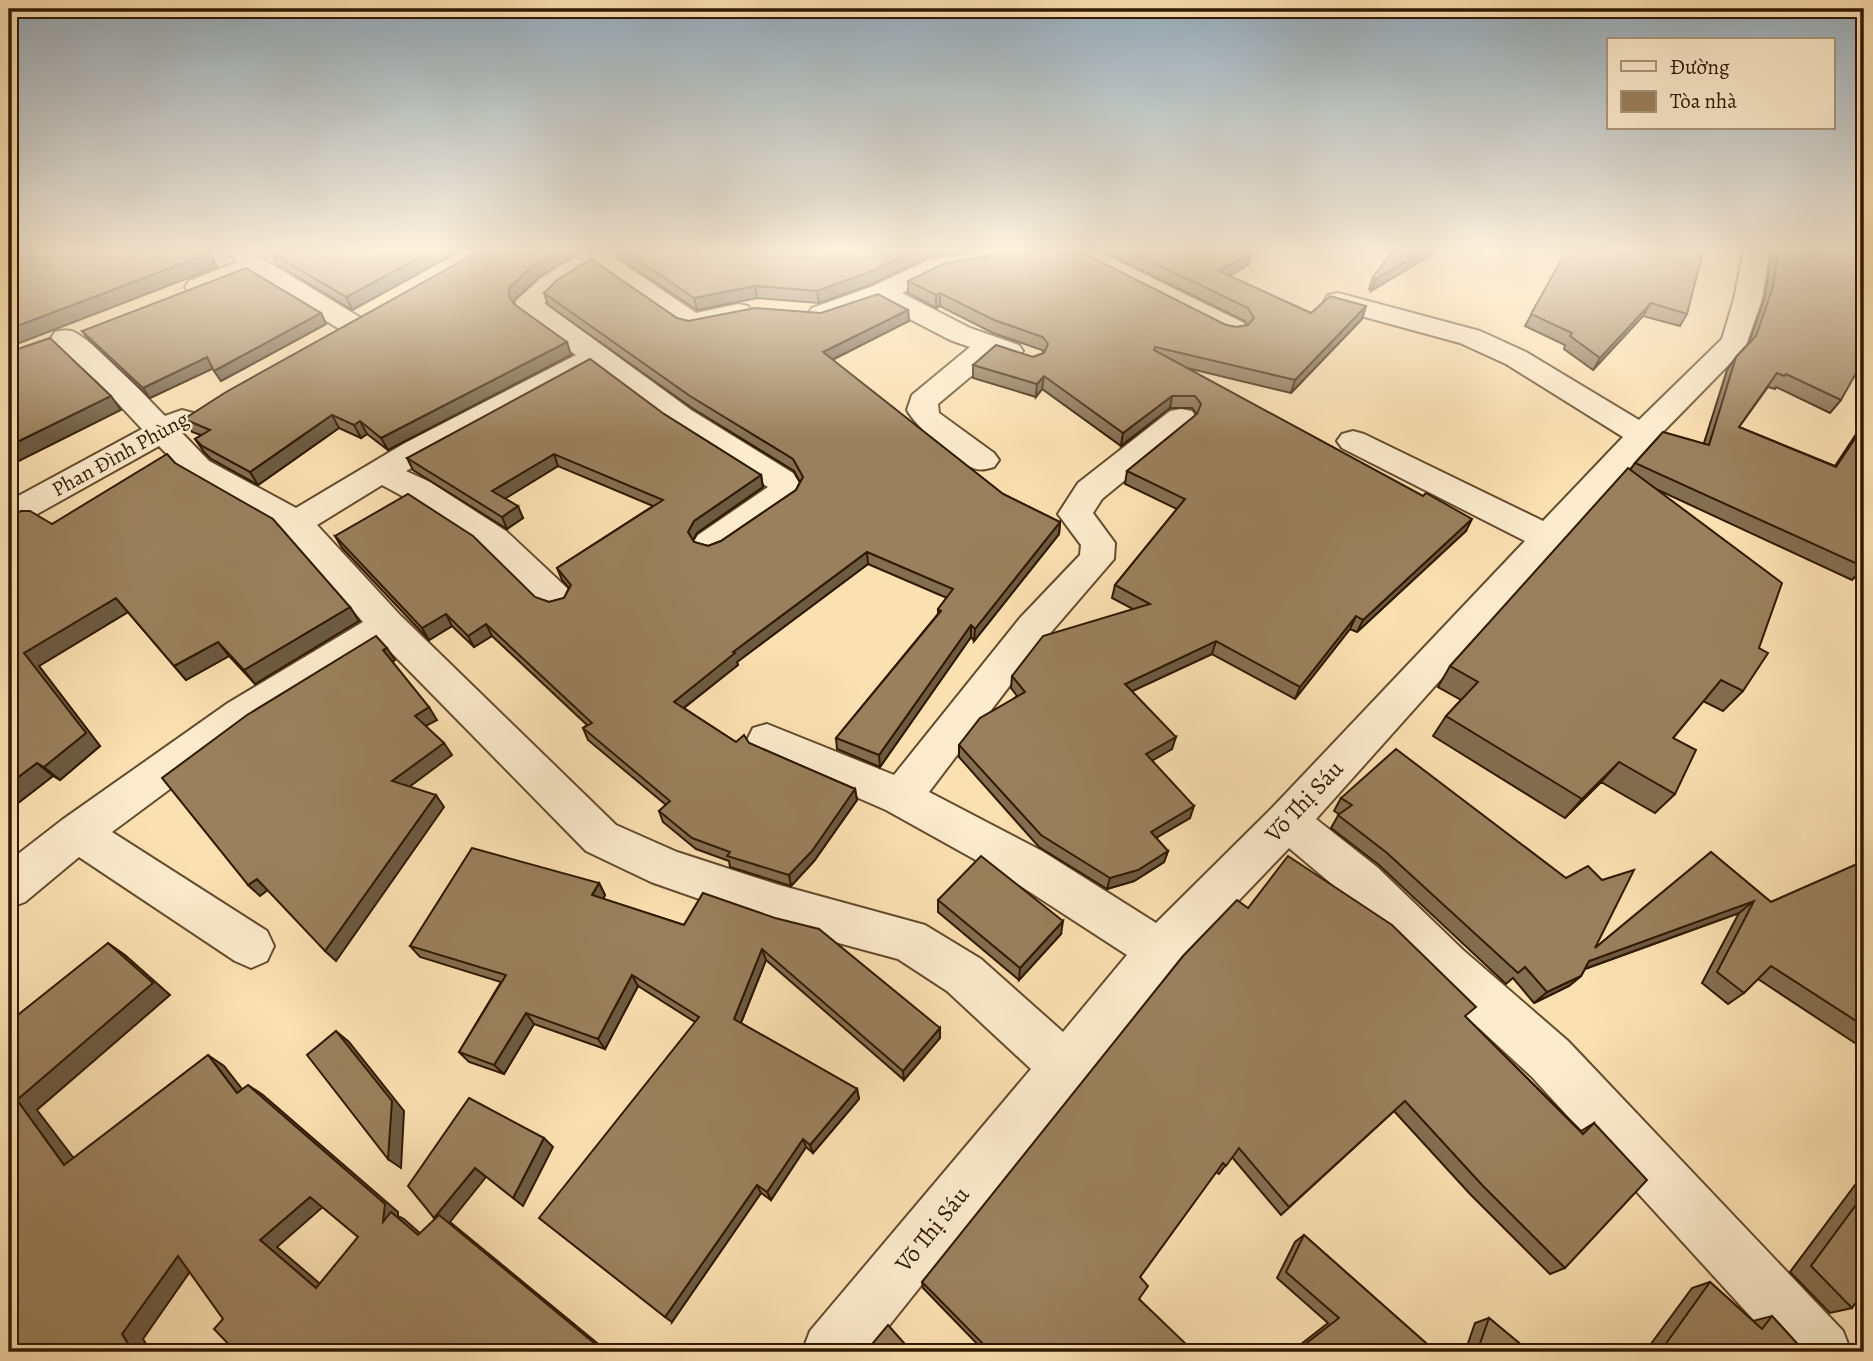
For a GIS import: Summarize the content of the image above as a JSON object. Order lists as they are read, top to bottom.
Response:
{
  "streets": {
    "street": ["Phan Đình Phùng", "Võ Thị Sáu"]
  },
  "legend": ["Đường", "Tòa nhà"]
}
